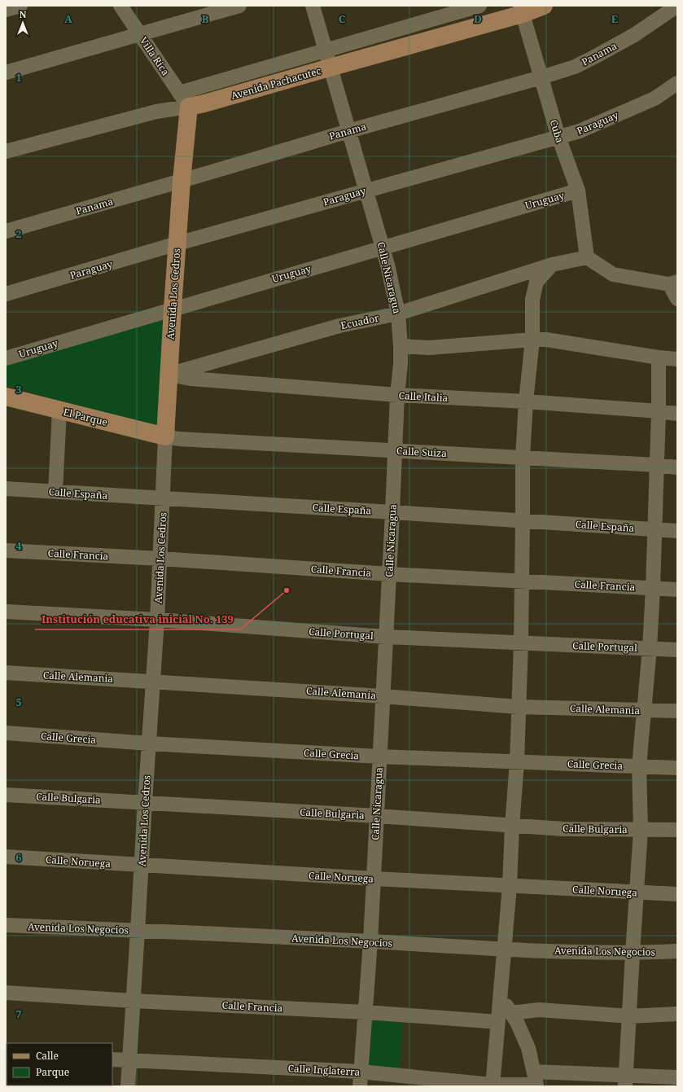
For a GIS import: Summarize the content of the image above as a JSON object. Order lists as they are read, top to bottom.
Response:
{
  "streets": {
    "main road": ["Avenida Pachacutec", "Avenida Los Cedros", "El Parque"],
    "street": [
      "Panama",
      "Villa Rica",
      "Paraguay",
      "Cuba",
      "Uruguay",
      "Calle Nicaragua",
      "Ecuador",
      "Calle Italia",
      "Calle Suiza",
      "Calle España",
      "Calle Francia",
      "Calle Portugal",
      "Calle Alemania",
      "Calle Grecia",
      "Calle Bulgaria",
      "Calle Noruega",
      "Avenida Los Negocios",
      "Calle Inglaterra"
    ]
  },
  "crossings": [
    ["Panama", "Cuba"],
    ["Panama", "Calle Nicaragua"],
    ["Panama", "Avenida Los Cedros"],
    ["Villa Rica", "Avenida Pachacutec"],
    ["Villa Rica", "Avenida Los Cedros"],
    ["Avenida Pachacutec", "Cuba"],
    ["Avenida Pachacutec", "Calle Nicaragua"],
    ["Avenida Pachacutec", "Avenida Los Cedros"],
    ["Paraguay", "Cuba"],
    ["Paraguay", "Calle Nicaragua"],
    ["Paraguay", "Avenida Los Cedros"],
    ["Cuba", "Uruguay"],
    ["Cuba", "Ecuador"],
    ["Uruguay", "Calle Nicaragua"],
    ["Uruguay", "Avenida Los Cedros"],
    ["Calle Nicaragua", "Ecuador"],
    ["Calle Nicaragua", "Calle Italia"],
    ["Calle Nicaragua", "Calle Suiza"],
    ["Calle Nicaragua", "Calle España"],
    ["Calle Nicaragua", "Calle Francia"],
    ["Calle Nicaragua", "Calle Portugal"],
    ["Calle Nicaragua", "Calle Alemania"],
    ["Calle Nicaragua", "Calle Grecia"],
    ["Calle Nicaragua", "Calle Bulgaria"],
    ["Calle Nicaragua", "Calle Noruega"],
    ["Calle Nicaragua", "Avenida Los Negocios"],
    ["Calle Nicaragua", "Calle Inglaterra"],
    ["Avenida Los Cedros", "Ecuador"],
    ["Avenida Los Cedros", "Calle Italia"],
    ["Avenida Los Cedros", "El Parque"],
    ["Avenida Los Cedros", "Calle Suiza"],
    ["Avenida Los Cedros", "Calle España"],
    ["Avenida Los Cedros", "Calle Francia"],
    ["Avenida Los Cedros", "Calle Portugal"],
    ["Avenida Los Cedros", "Calle Alemania"],
    ["Avenida Los Cedros", "Calle Grecia"],
    ["Avenida Los Cedros", "Calle Bulgaria"],
    ["Avenida Los Cedros", "Calle Noruega"],
    ["Avenida Los Cedros", "Avenida Los Negocios"],
    ["Avenida Los Cedros", "Calle Inglaterra"],
    ["Ecuador", "Calle Italia"],
    ["El Parque", "Calle Suiza"]
  ],
  "places": ["Institución educativa inicial No. 139"],
  "legend": ["Calle", "Parque"],
  "north": "top",
  "grid": {
    "columns": [
      "A",
      "B",
      "C",
      "D",
      "E"
    ],
    "rows": [
      "1",
      "2",
      "3",
      "4",
      "5",
      "6",
      "7"
    ]
  }
}
